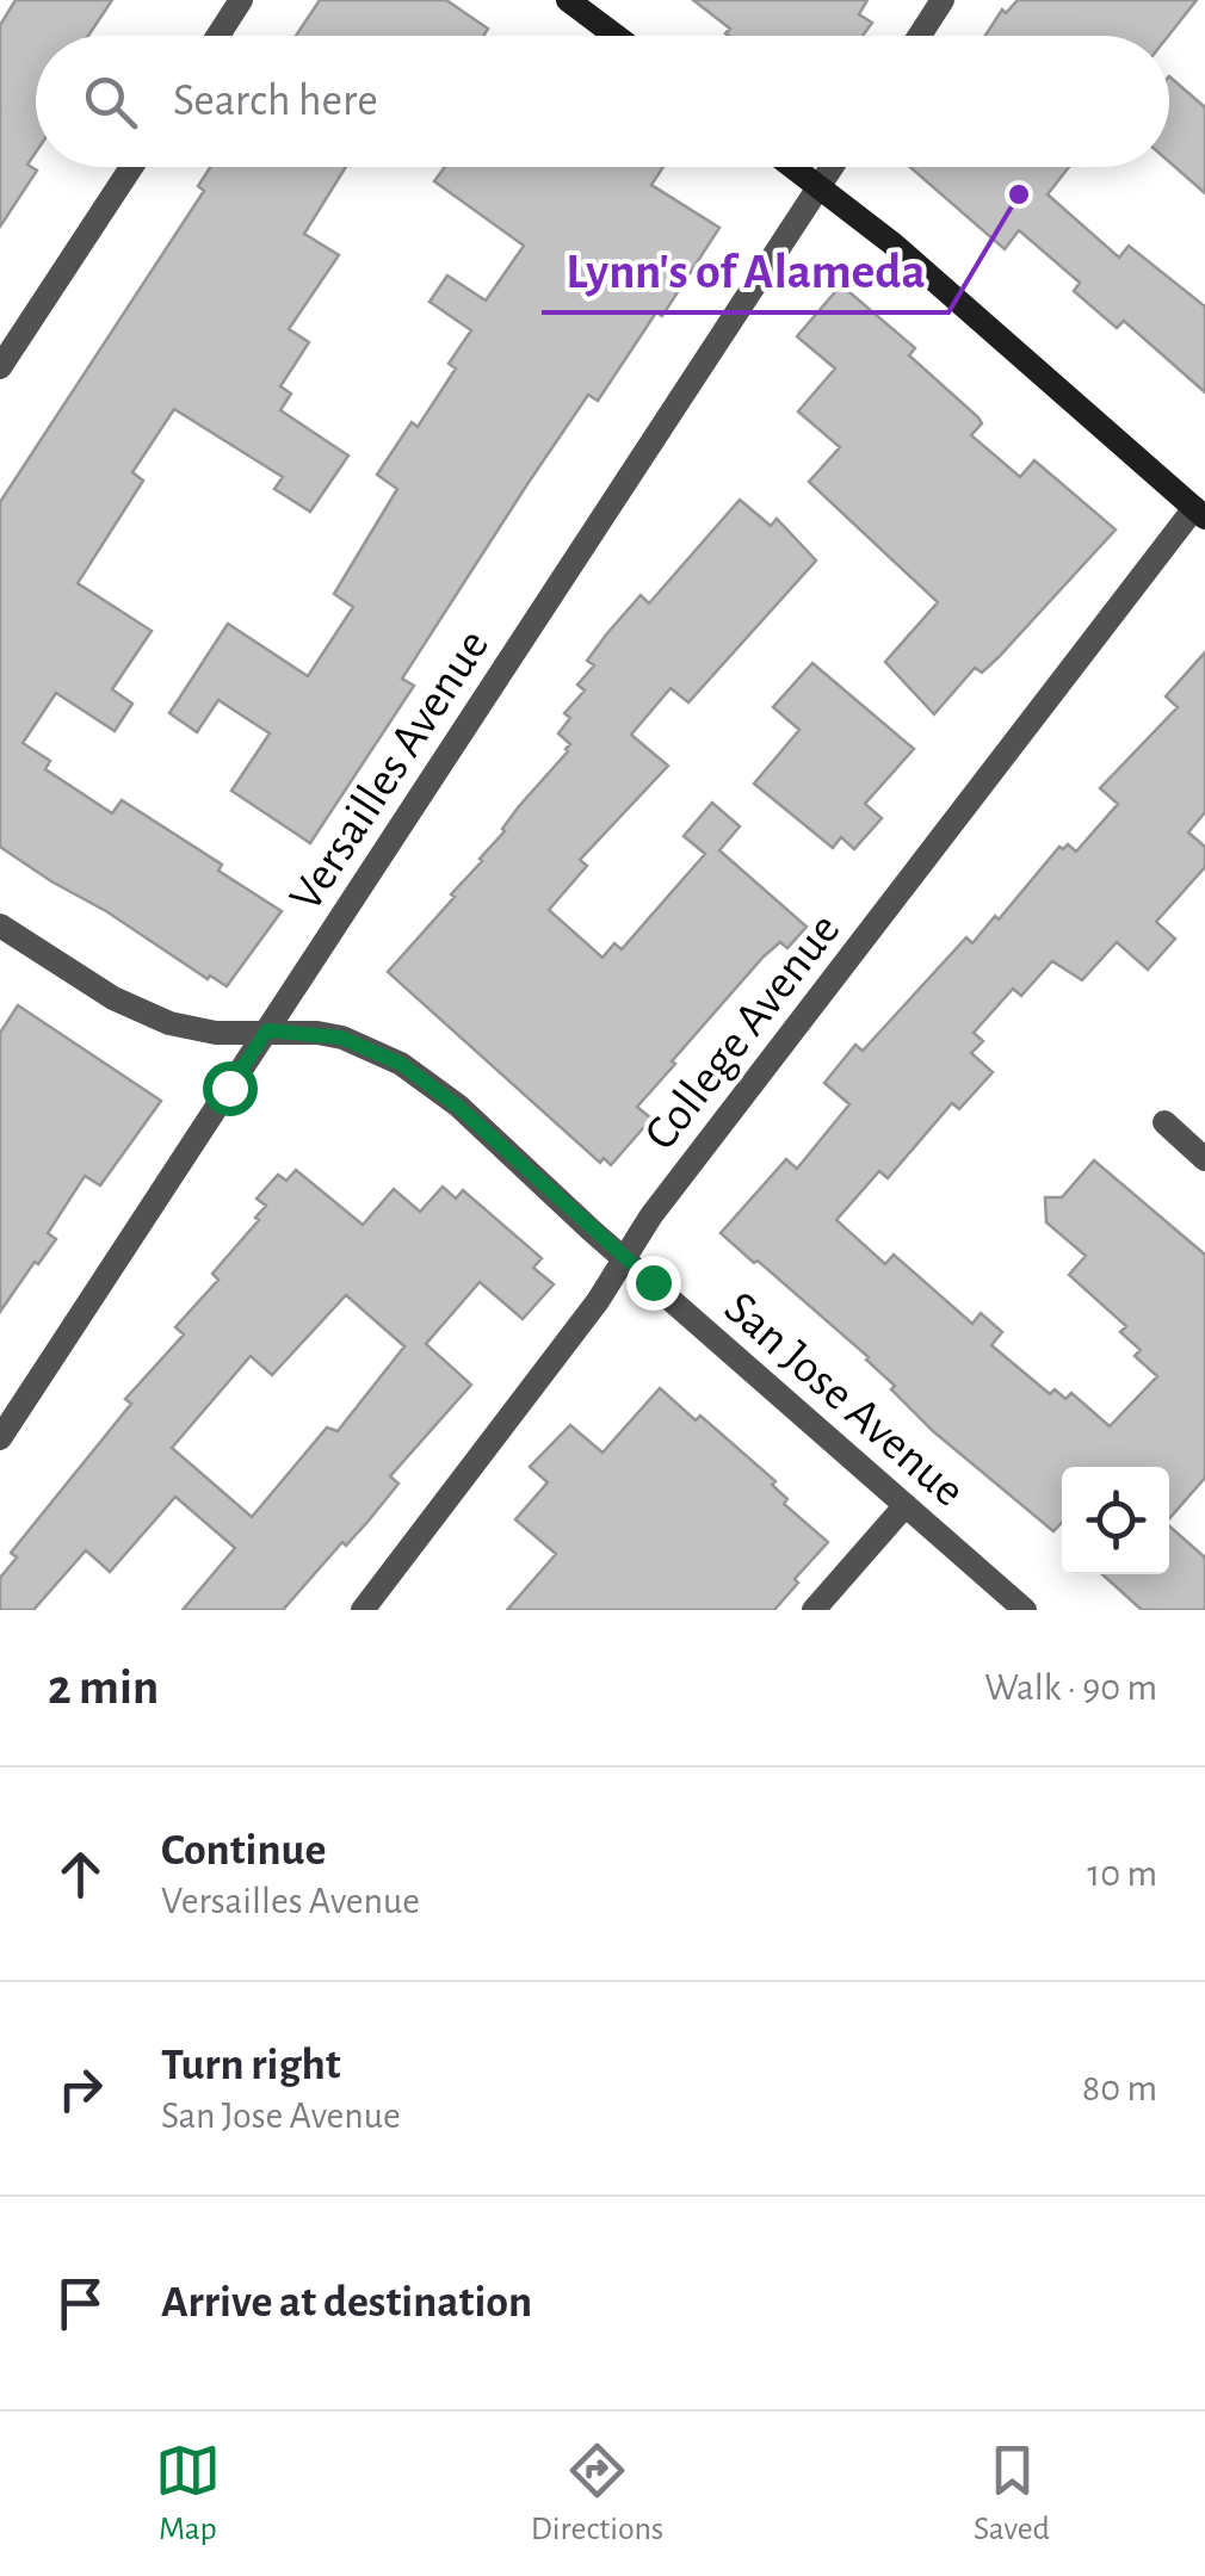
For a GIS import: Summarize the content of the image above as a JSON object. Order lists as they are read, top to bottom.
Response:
{
  "streets": {
    "street": ["Versailles Avenue", "College Avenue", "San Jose Avenue"]
  },
  "crossings": [
    ["Versailles Avenue", "San Jose Avenue"],
    ["College Avenue", "San Jose Avenue"]
  ],
  "places": ["Lynn's of Alameda"],
  "page": {
    "search": "Search here",
    "heading": ["2 min", "Walk · 90 m"],
    "list": [
      ["Continue", "Versailles Avenue", "10 m"],
      ["Turn right", "San Jose Avenue", "80 m"],
      "Arrive at destination"
    ],
    "nav": ["Map", "Directions", "Saved"]
  }
}
